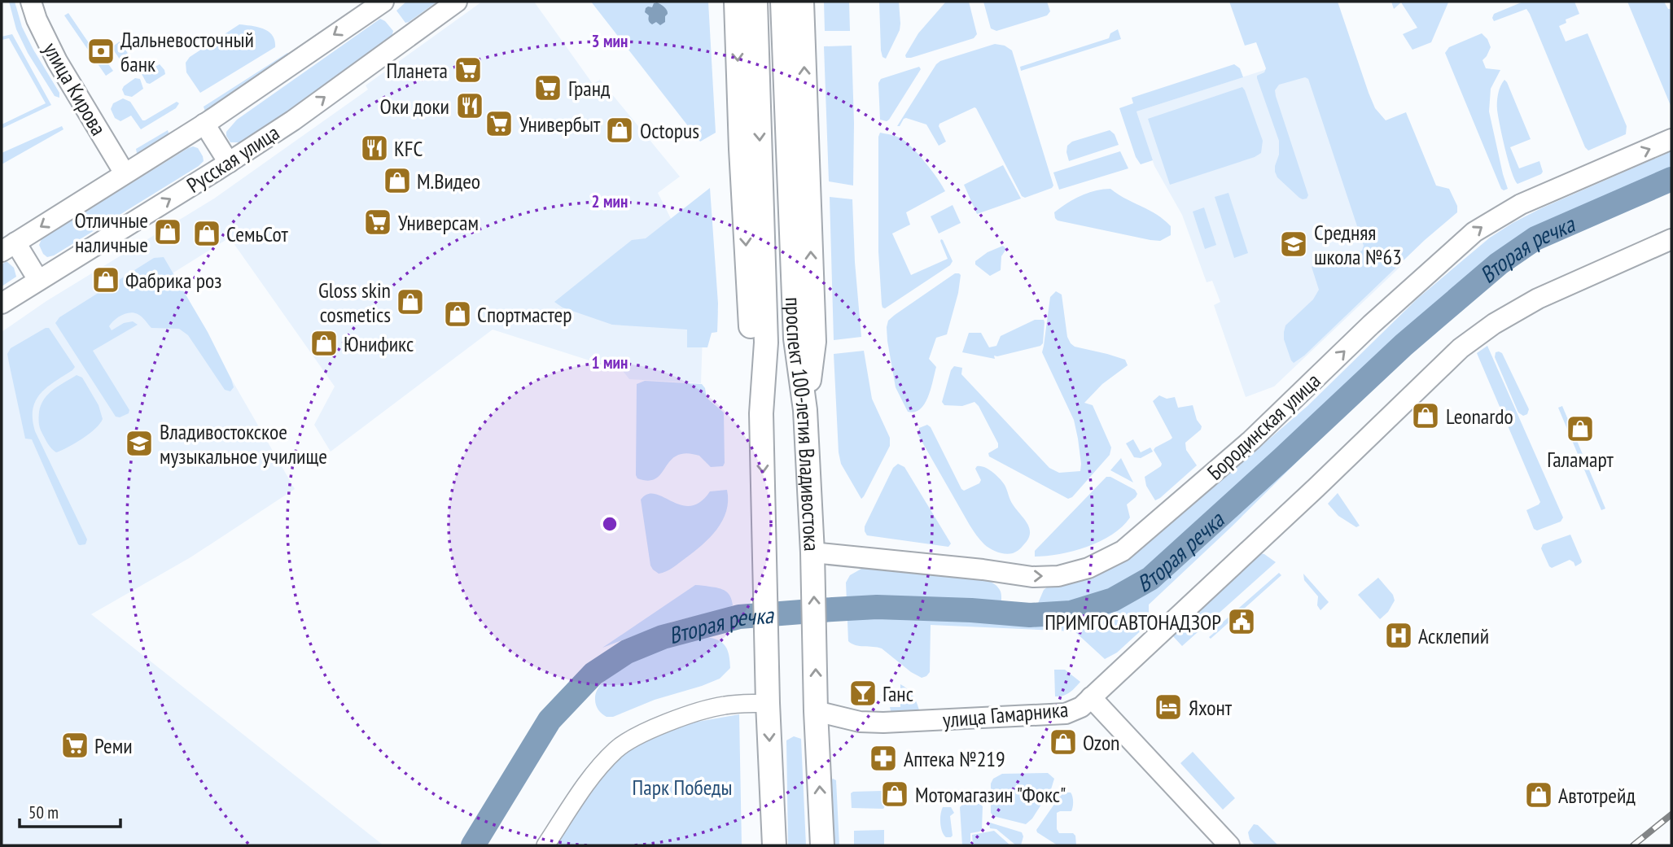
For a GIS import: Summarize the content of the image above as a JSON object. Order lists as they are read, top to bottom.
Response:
{
  "streets": {
    "highway": ["проспект 100-летия Владивостока"],
    "main road": [
      "улица Кирова",
      "Русская улица",
      "Бородинская улица",
      "улица Гамарника"
    ]
  },
  "crossings": [
    ["улица Кирова", "Русская улица"],
    ["проспект 100-летия Владивостока", "Бородинская улица"],
    ["проспект 100-летия Владивостока", "улица Гамарника"]
  ],
  "water": ["Вторая речка"],
  "parks": ["Парк Победы"],
  "places": {
    "bank": ["Дальневосточный банк"],
    "supermarket": [
      "Планета",
      "Гранд",
      "Универбыт",
      "Универсам",
      "Реми"
    ],
    "restaurant": ["Оки доки", "KFC"],
    "shop": [
      "Octopus",
      "М.Видео",
      "Отличные наличные",
      "СемьСот",
      "Фабрика роз",
      "Gloss skin cosmetics",
      "Спортмастер",
      "Юнификс",
      "Leonardo",
      "Галамарт",
      "Ozon",
      "Мотомагазин \"Фокс\"",
      "Автотрейд"
    ],
    "school or university": ["Средняя школа №63", "Владивостокское музыкальное училище"],
    "public building": ["ПРИМГОСАВТОНАДЗОР"],
    "hospital": ["Асклепий"],
    "bar": ["Ганс"],
    "hotel": ["Яхонт"],
    "pharmacy": ["Аптека №219"]
  },
  "scale_bar": "50 m",
  "rings": ["3 мин", "2 мин", "1 мин"]
}
